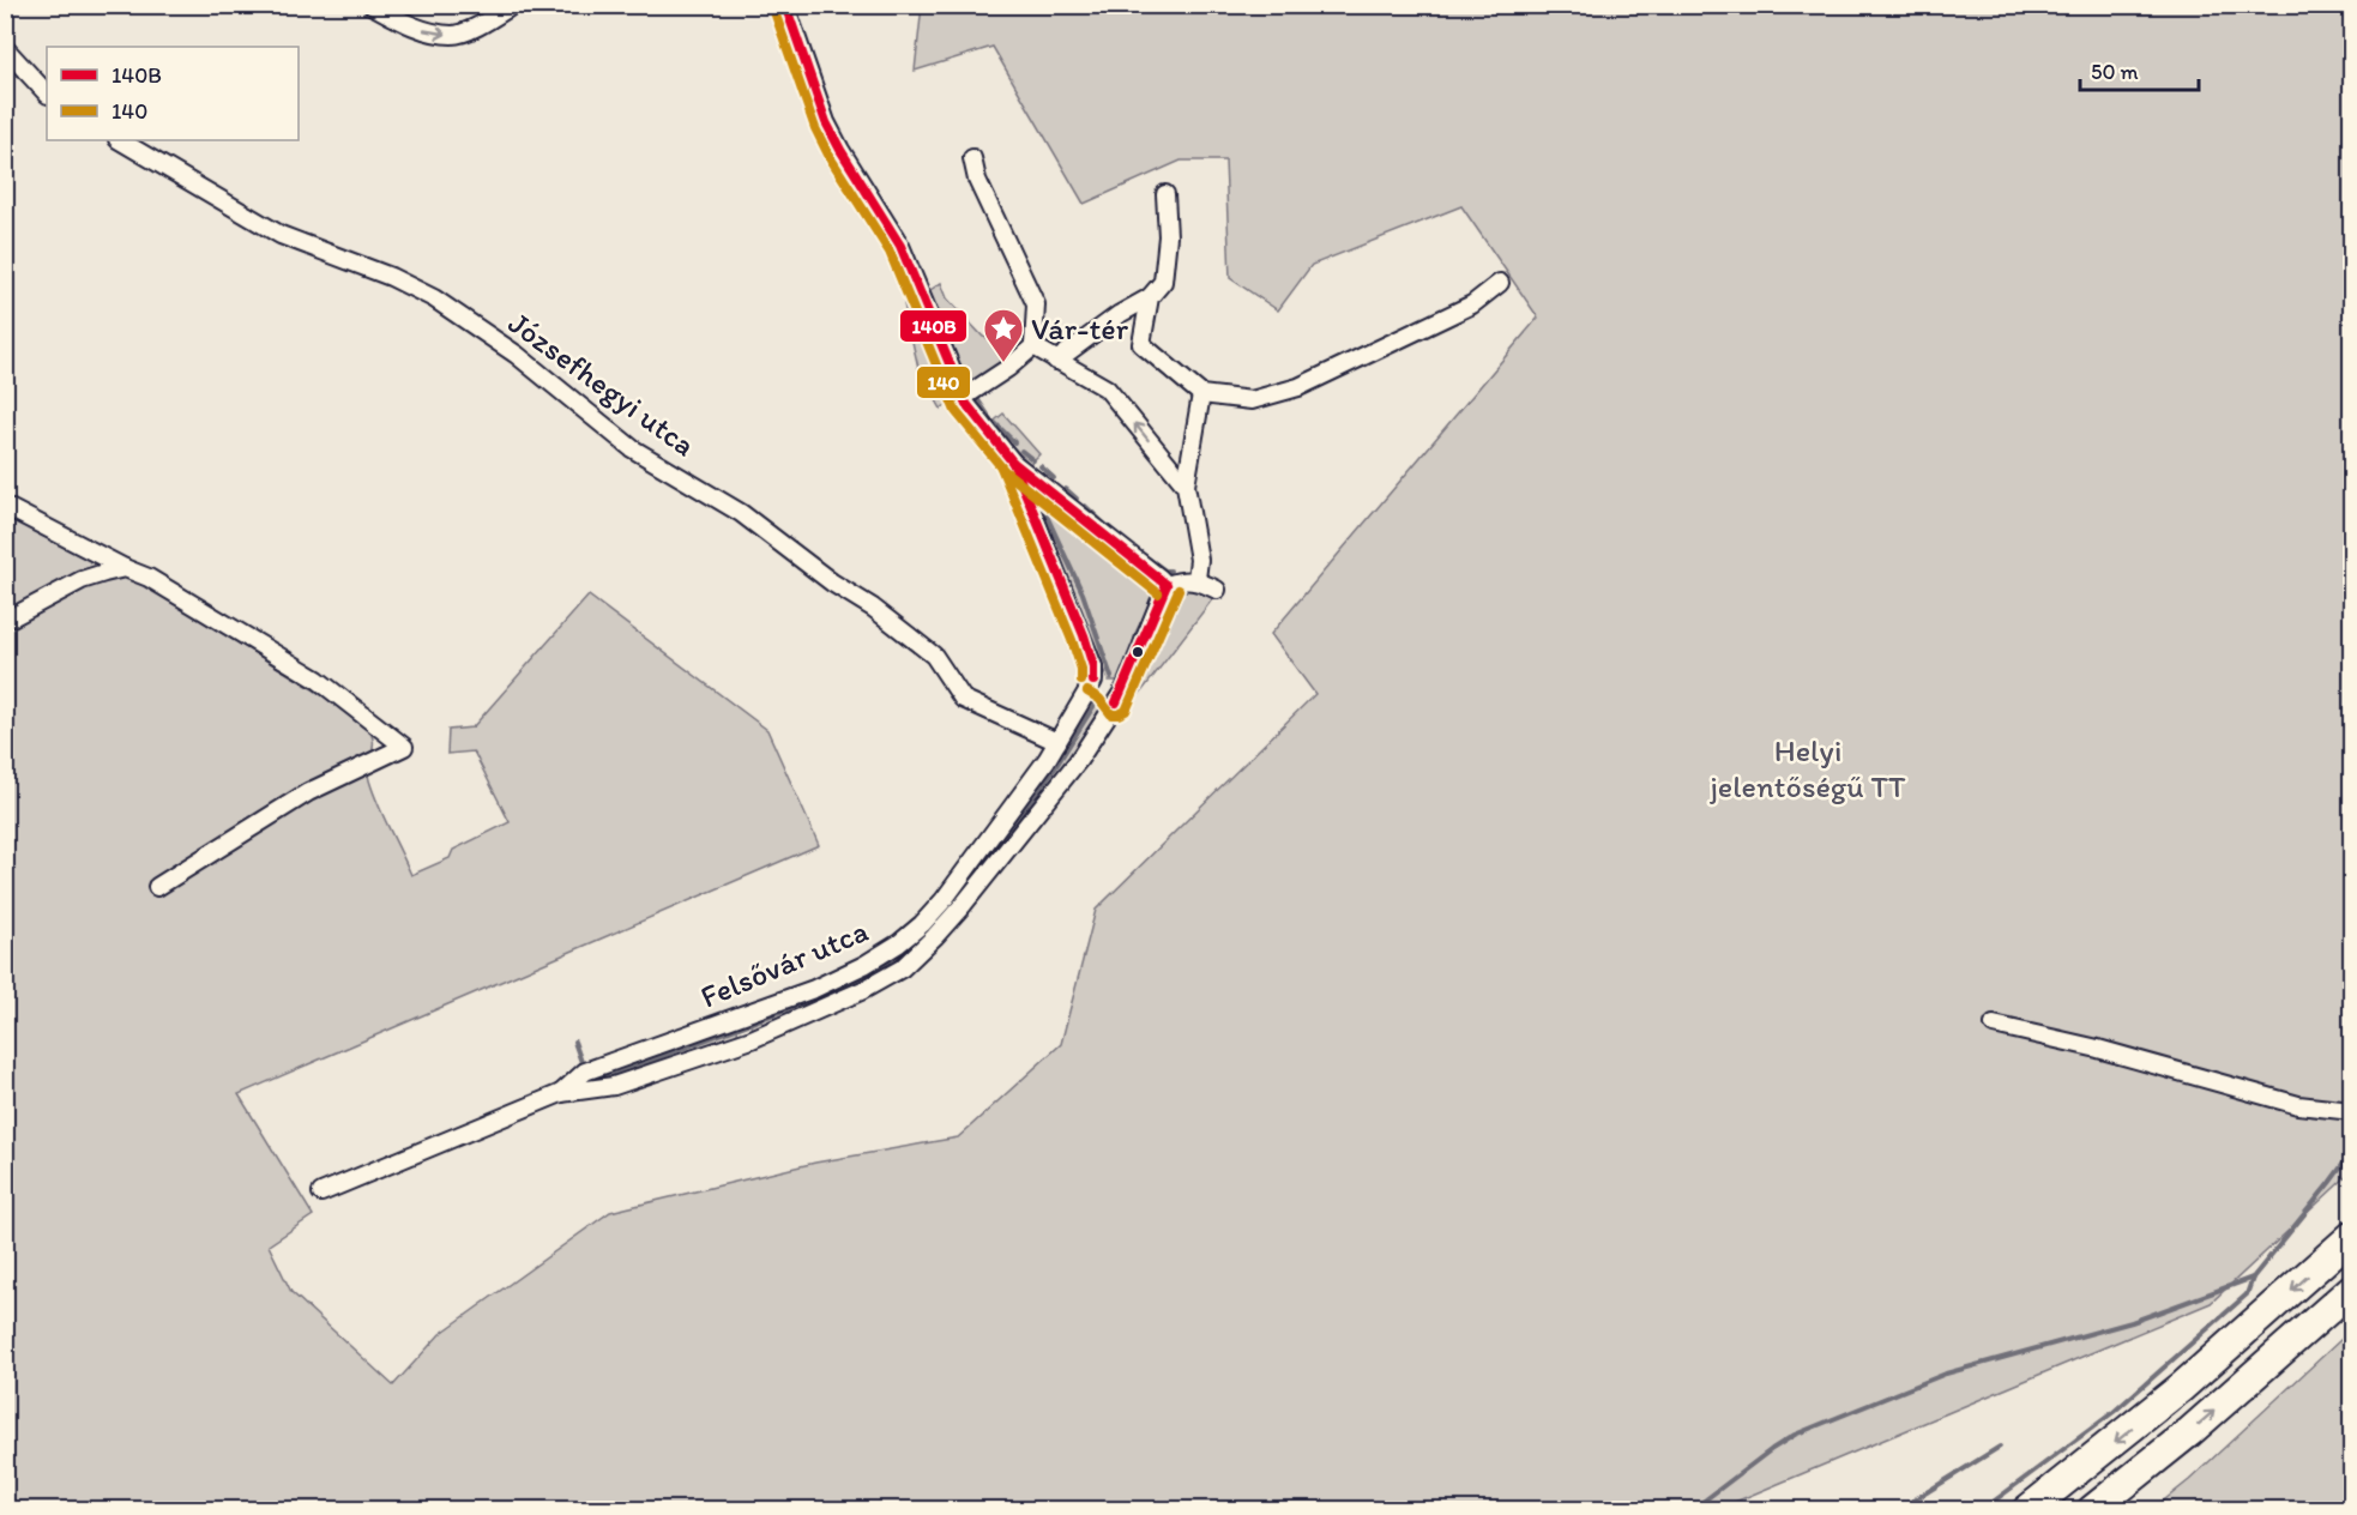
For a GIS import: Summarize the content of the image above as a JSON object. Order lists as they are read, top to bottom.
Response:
{
  "streets": {
    "street": ["Józsefhegyi utca", "Felsővár utca"]
  },
  "crossings": [
    ["Józsefhegyi utca", "Felsővár utca"]
  ],
  "parks": ["Helyi jelentőségű TT"],
  "places": {
    "place": ["Vár-tér"]
  },
  "lines": ["transit line 140B", "transit line 140"],
  "legend": ["140B", "140"],
  "scale_bar": "50 m"
}
